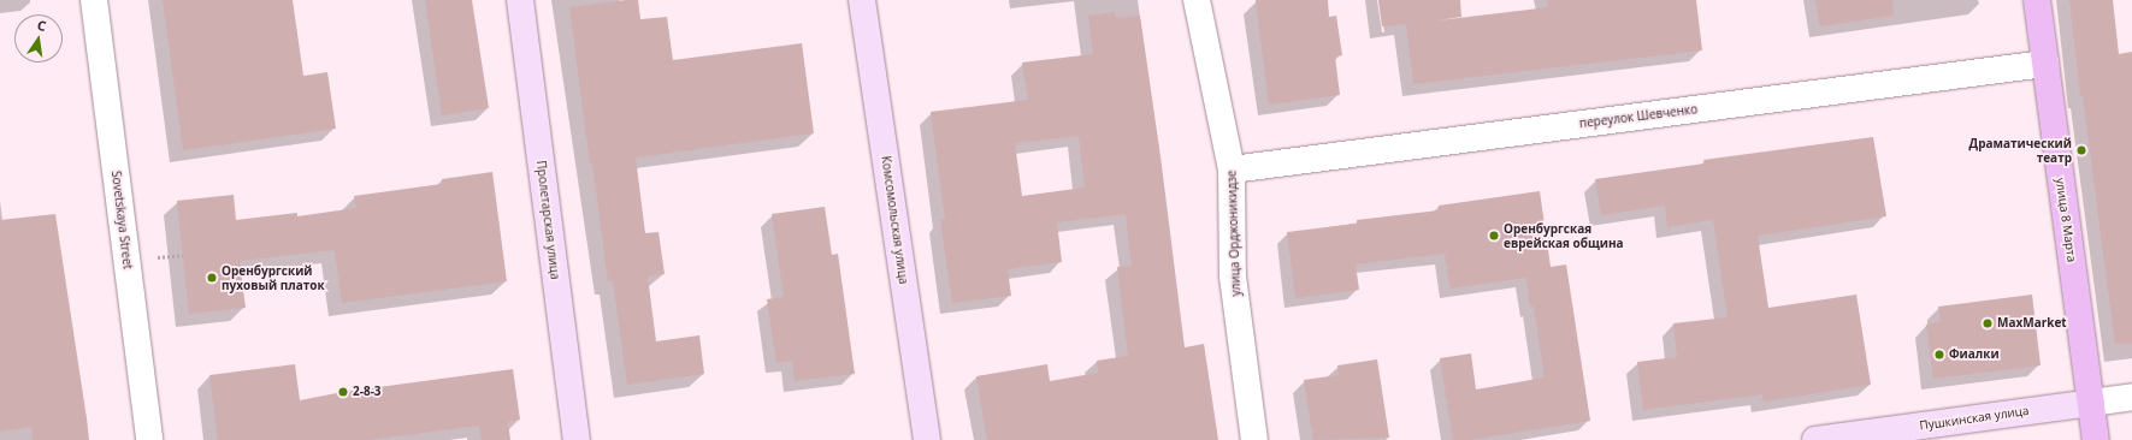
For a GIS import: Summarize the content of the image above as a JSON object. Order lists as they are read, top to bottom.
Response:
{
  "streets": {
    "main road": [
      "Пролетарская улица",
      "Комсомольская улица",
      "улица 8 Марта",
      "Пушкинская улица"
    ],
    "street": ["переулок Шевченко", "Sovetskaya Street", "улица Орджоникидзе"]
  },
  "crossings": [
    ["переулок Шевченко", "улица 8 Марта"],
    ["переулок Шевченко", "улица Орджоникидзе"],
    ["улица 8 Марта", "Пушкинская улица"]
  ],
  "places": [
    "Драматический театр",
    "Оренбургская еврейская община",
    "Оренбургский пуховый платок",
    "MaxMarket",
    "Фиалки",
    "2-8-3"
  ],
  "north": "top"
}
